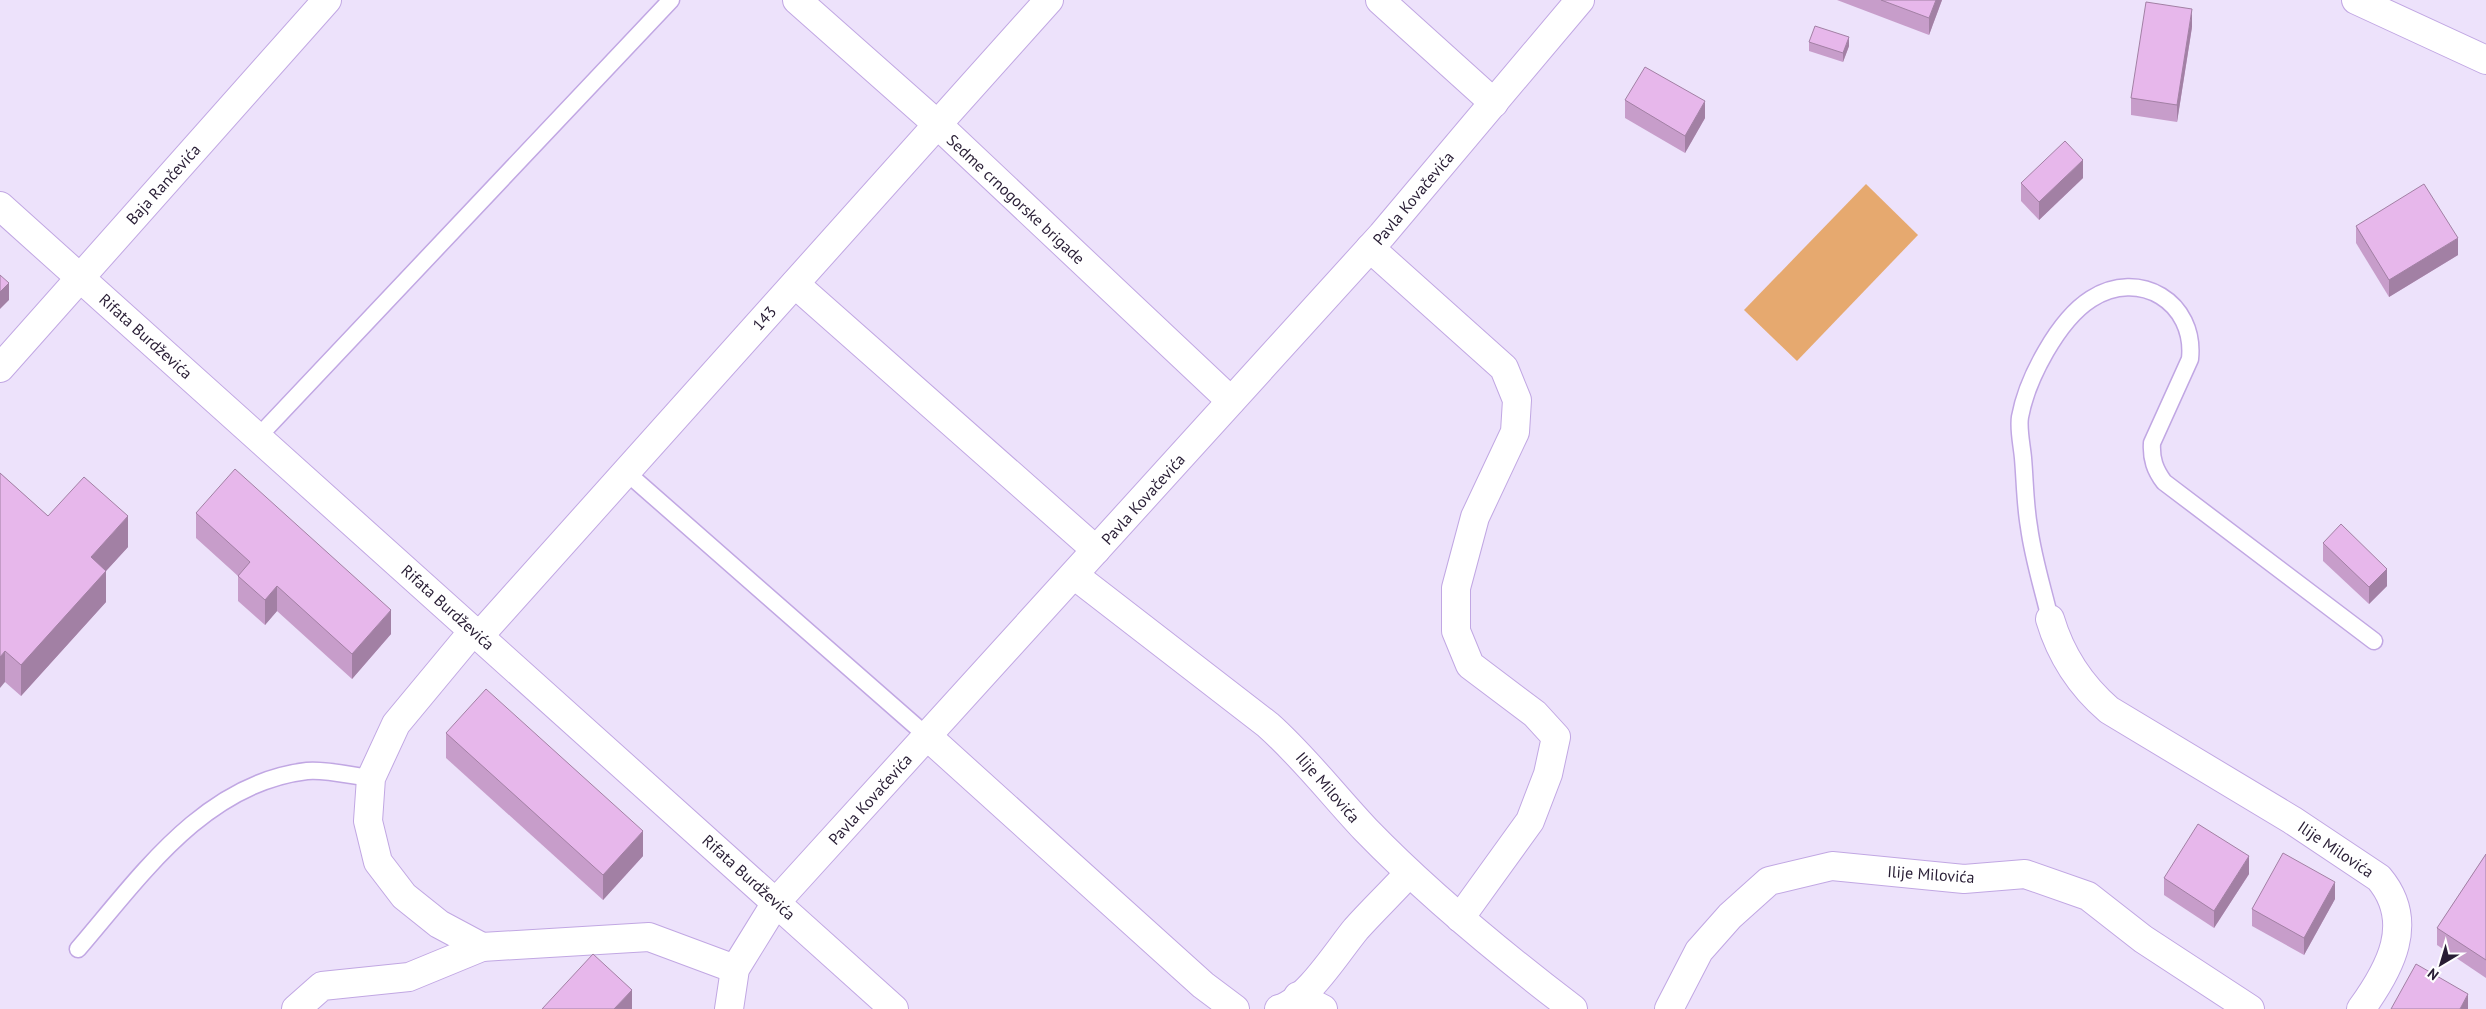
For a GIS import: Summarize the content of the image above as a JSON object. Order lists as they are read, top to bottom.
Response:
{
  "streets": {
    "street": [
      "Baja Rančevića",
      "Pavla Kovačevića",
      "Sedme crnogorske brigade",
      "143",
      "Rifata Burdževića",
      "Ilije Milovića"
    ]
  },
  "crossings": [
    ["Baja Rančevića", "Rifata Burdževića"],
    ["Pavla Kovačevića", "Sedme crnogorske brigade"],
    ["Pavla Kovačevića", "Rifata Burdževića"],
    ["Pavla Kovačevića", "Ilije Milovića"],
    ["Sedme crnogorske brigade", "143"],
    ["143", "Rifata Burdževića"]
  ],
  "north": "bottom left"
}
